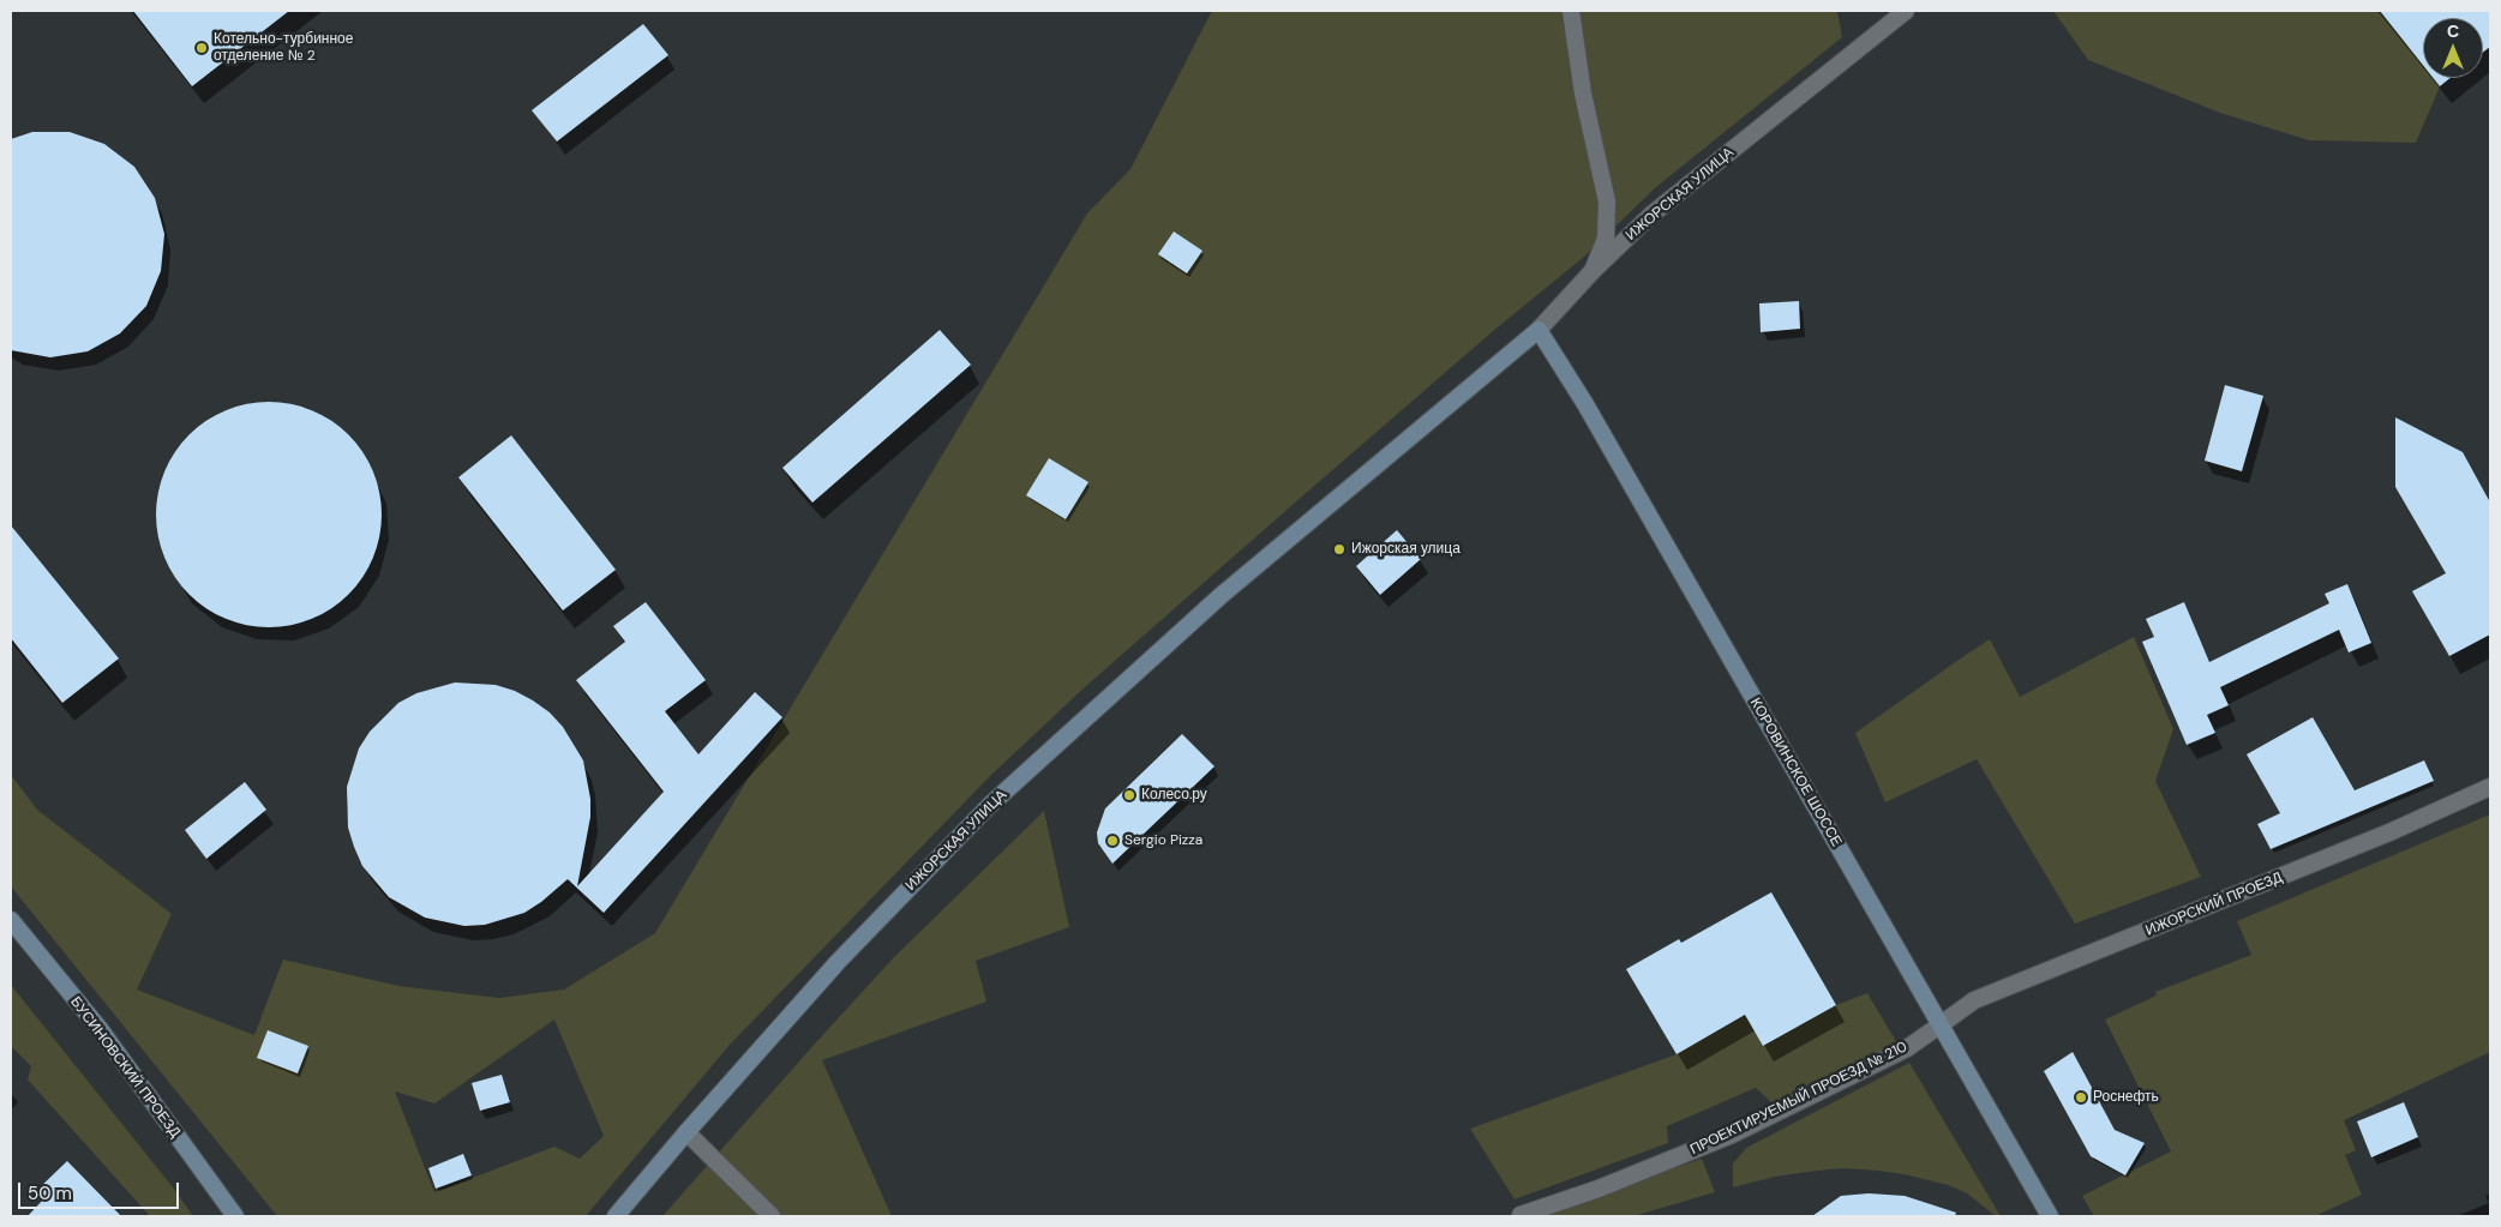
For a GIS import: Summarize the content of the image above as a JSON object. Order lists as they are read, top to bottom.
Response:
{
  "streets": {
    "main road": ["ИЖОРСКАЯ УЛИЦА", "КОРОВИНСКОЕ ШОССЕ", "БУСИНОВСКИЙ ПРОЕЗД"],
    "street": ["ИЖОРСКИЙ ПРОЕЗД", "ПРОЕКТИРУЕМЫЙ ПРОЕЗД № 210"]
  },
  "crossings": [
    ["ИЖОРСКАЯ УЛИЦА", "КОРОВИНСКОЕ ШОССЕ"],
    ["КОРОВИНСКОЕ ШОССЕ", "ИЖОРСКИЙ ПРОЕЗД"],
    ["КОРОВИНСКОЕ ШОССЕ", "ПРОЕКТИРУЕМЫЙ ПРОЕЗД № 210"],
    ["ИЖОРСКИЙ ПРОЕЗД", "ПРОЕКТИРУЕМЫЙ ПРОЕЗД № 210"]
  ],
  "places": [
    "Котельно-турбинное отделение № 2",
    "Ижорская улица",
    "Колесо.ру",
    "Sergio Pizza",
    "Роснефть"
  ],
  "scale_bar": "50 m",
  "north": "top"
}
